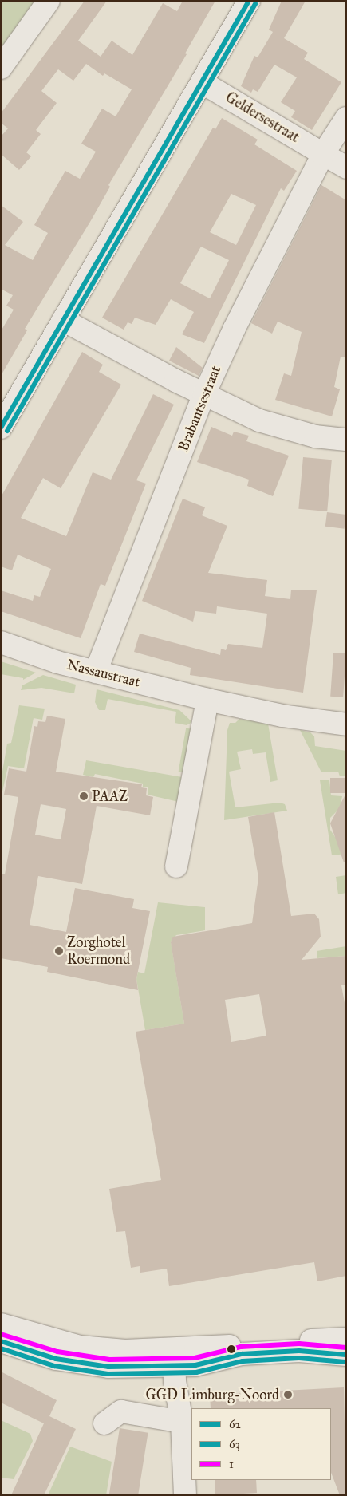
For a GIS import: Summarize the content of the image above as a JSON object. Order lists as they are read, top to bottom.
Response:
{
  "streets": {
    "street": ["Geldersestraat", "Brabantsestraat", "Nassaustraat"]
  },
  "crossings": [
    ["Geldersestraat", "Brabantsestraat"],
    ["Brabantsestraat", "Nassaustraat"]
  ],
  "places": ["PAAZ", "Zorghotel Roermond", "GGD Limburg-Noord"],
  "lines": ["transit line 62", "transit line 63", "transit line 1"],
  "legend": ["62", "63", "1"]
}
